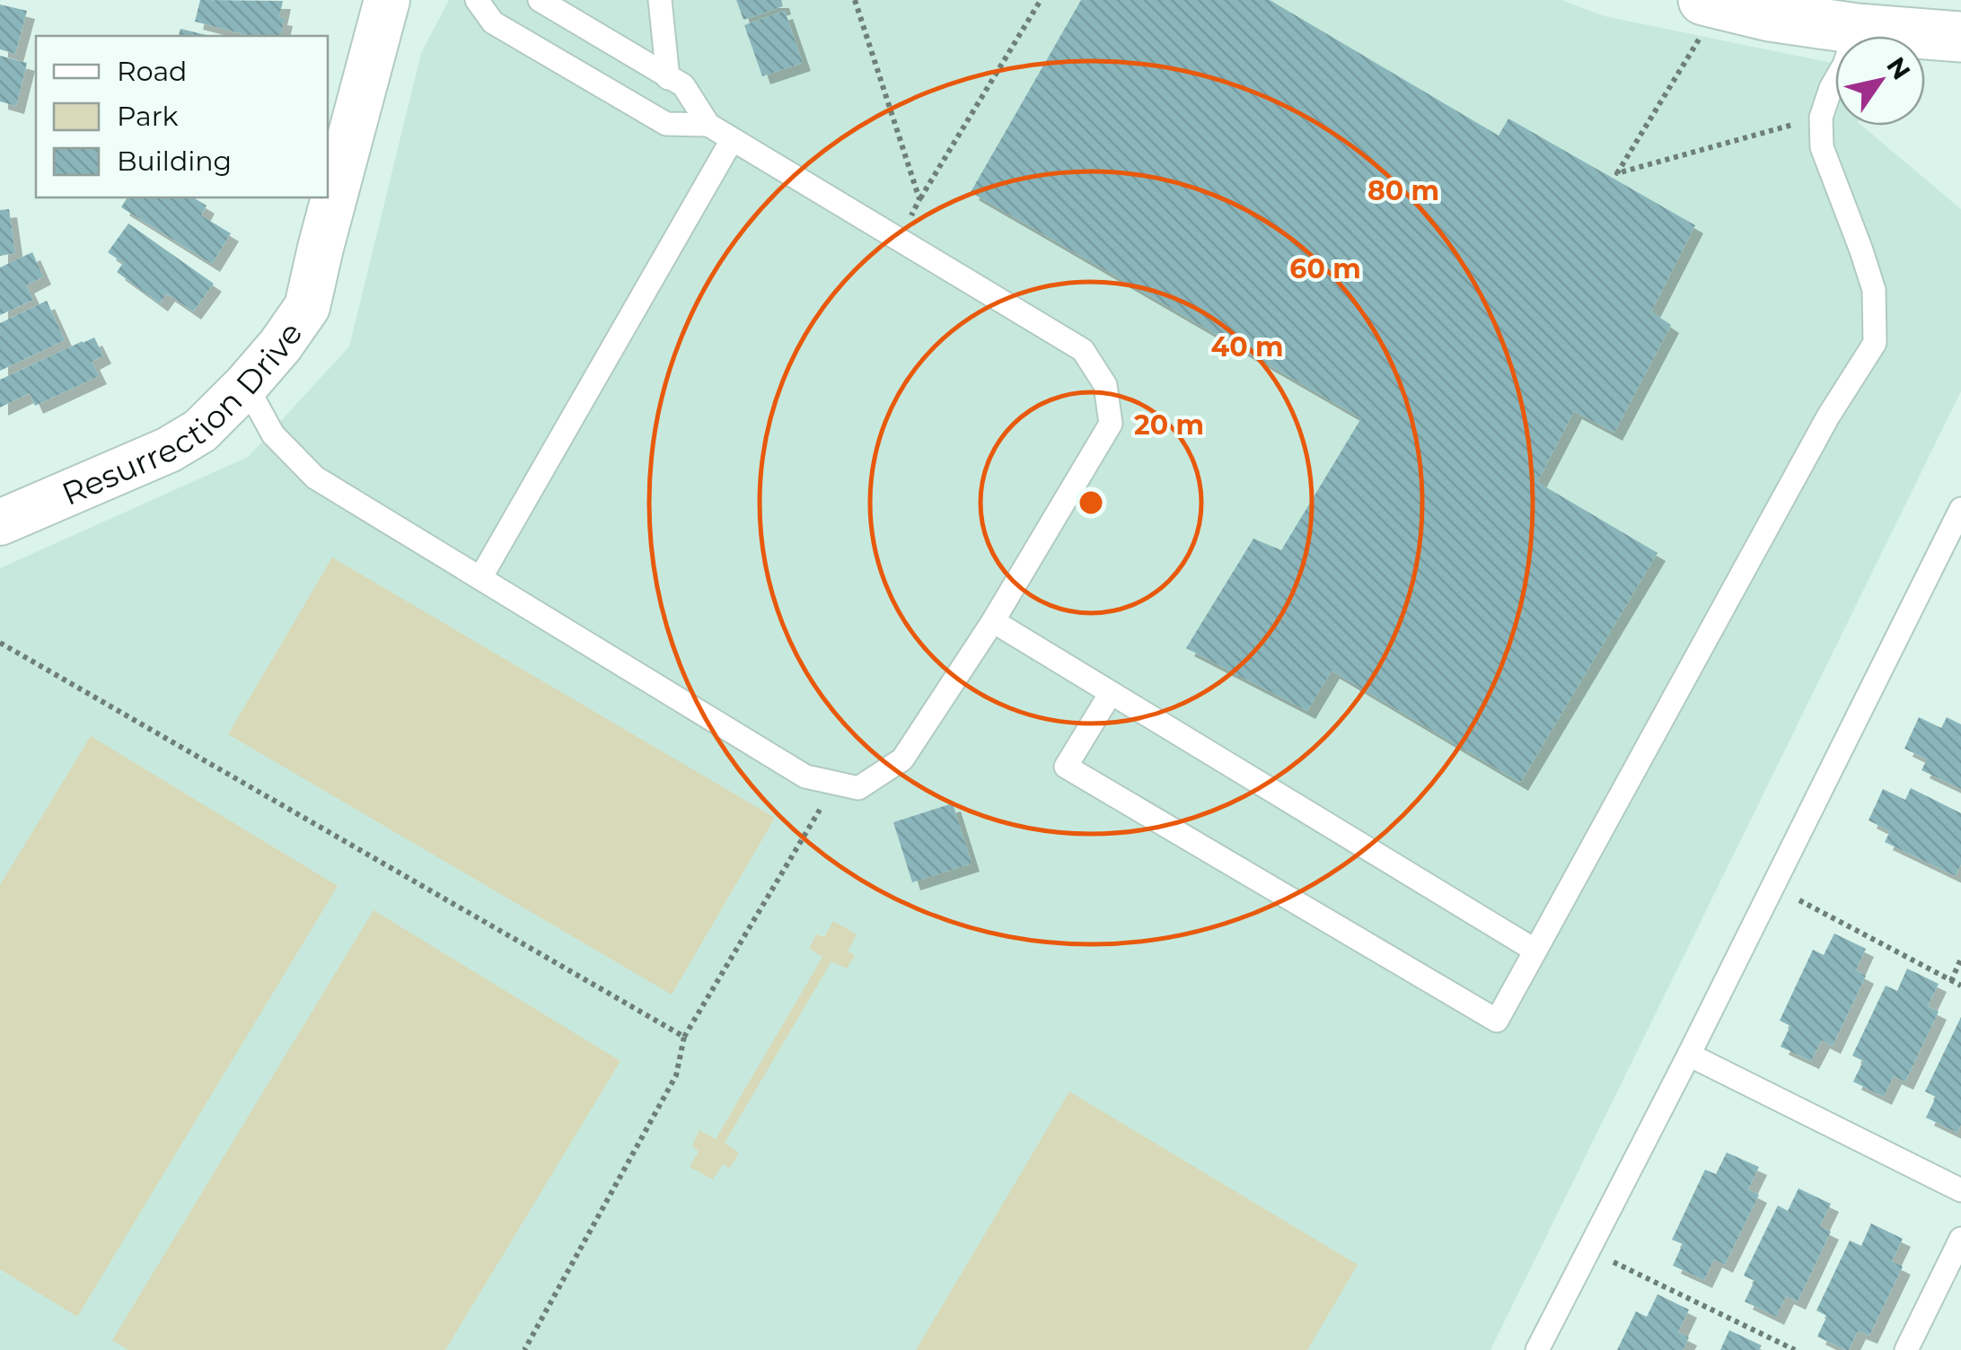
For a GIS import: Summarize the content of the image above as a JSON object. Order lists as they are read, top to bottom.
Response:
{
  "streets": {
    "street": ["Resurrection Drive"]
  },
  "legend": ["Road", "Park", "Building"],
  "north": "top right",
  "rings": [
    "80 m",
    "60 m",
    "40 m",
    "20 m"
  ]
}
